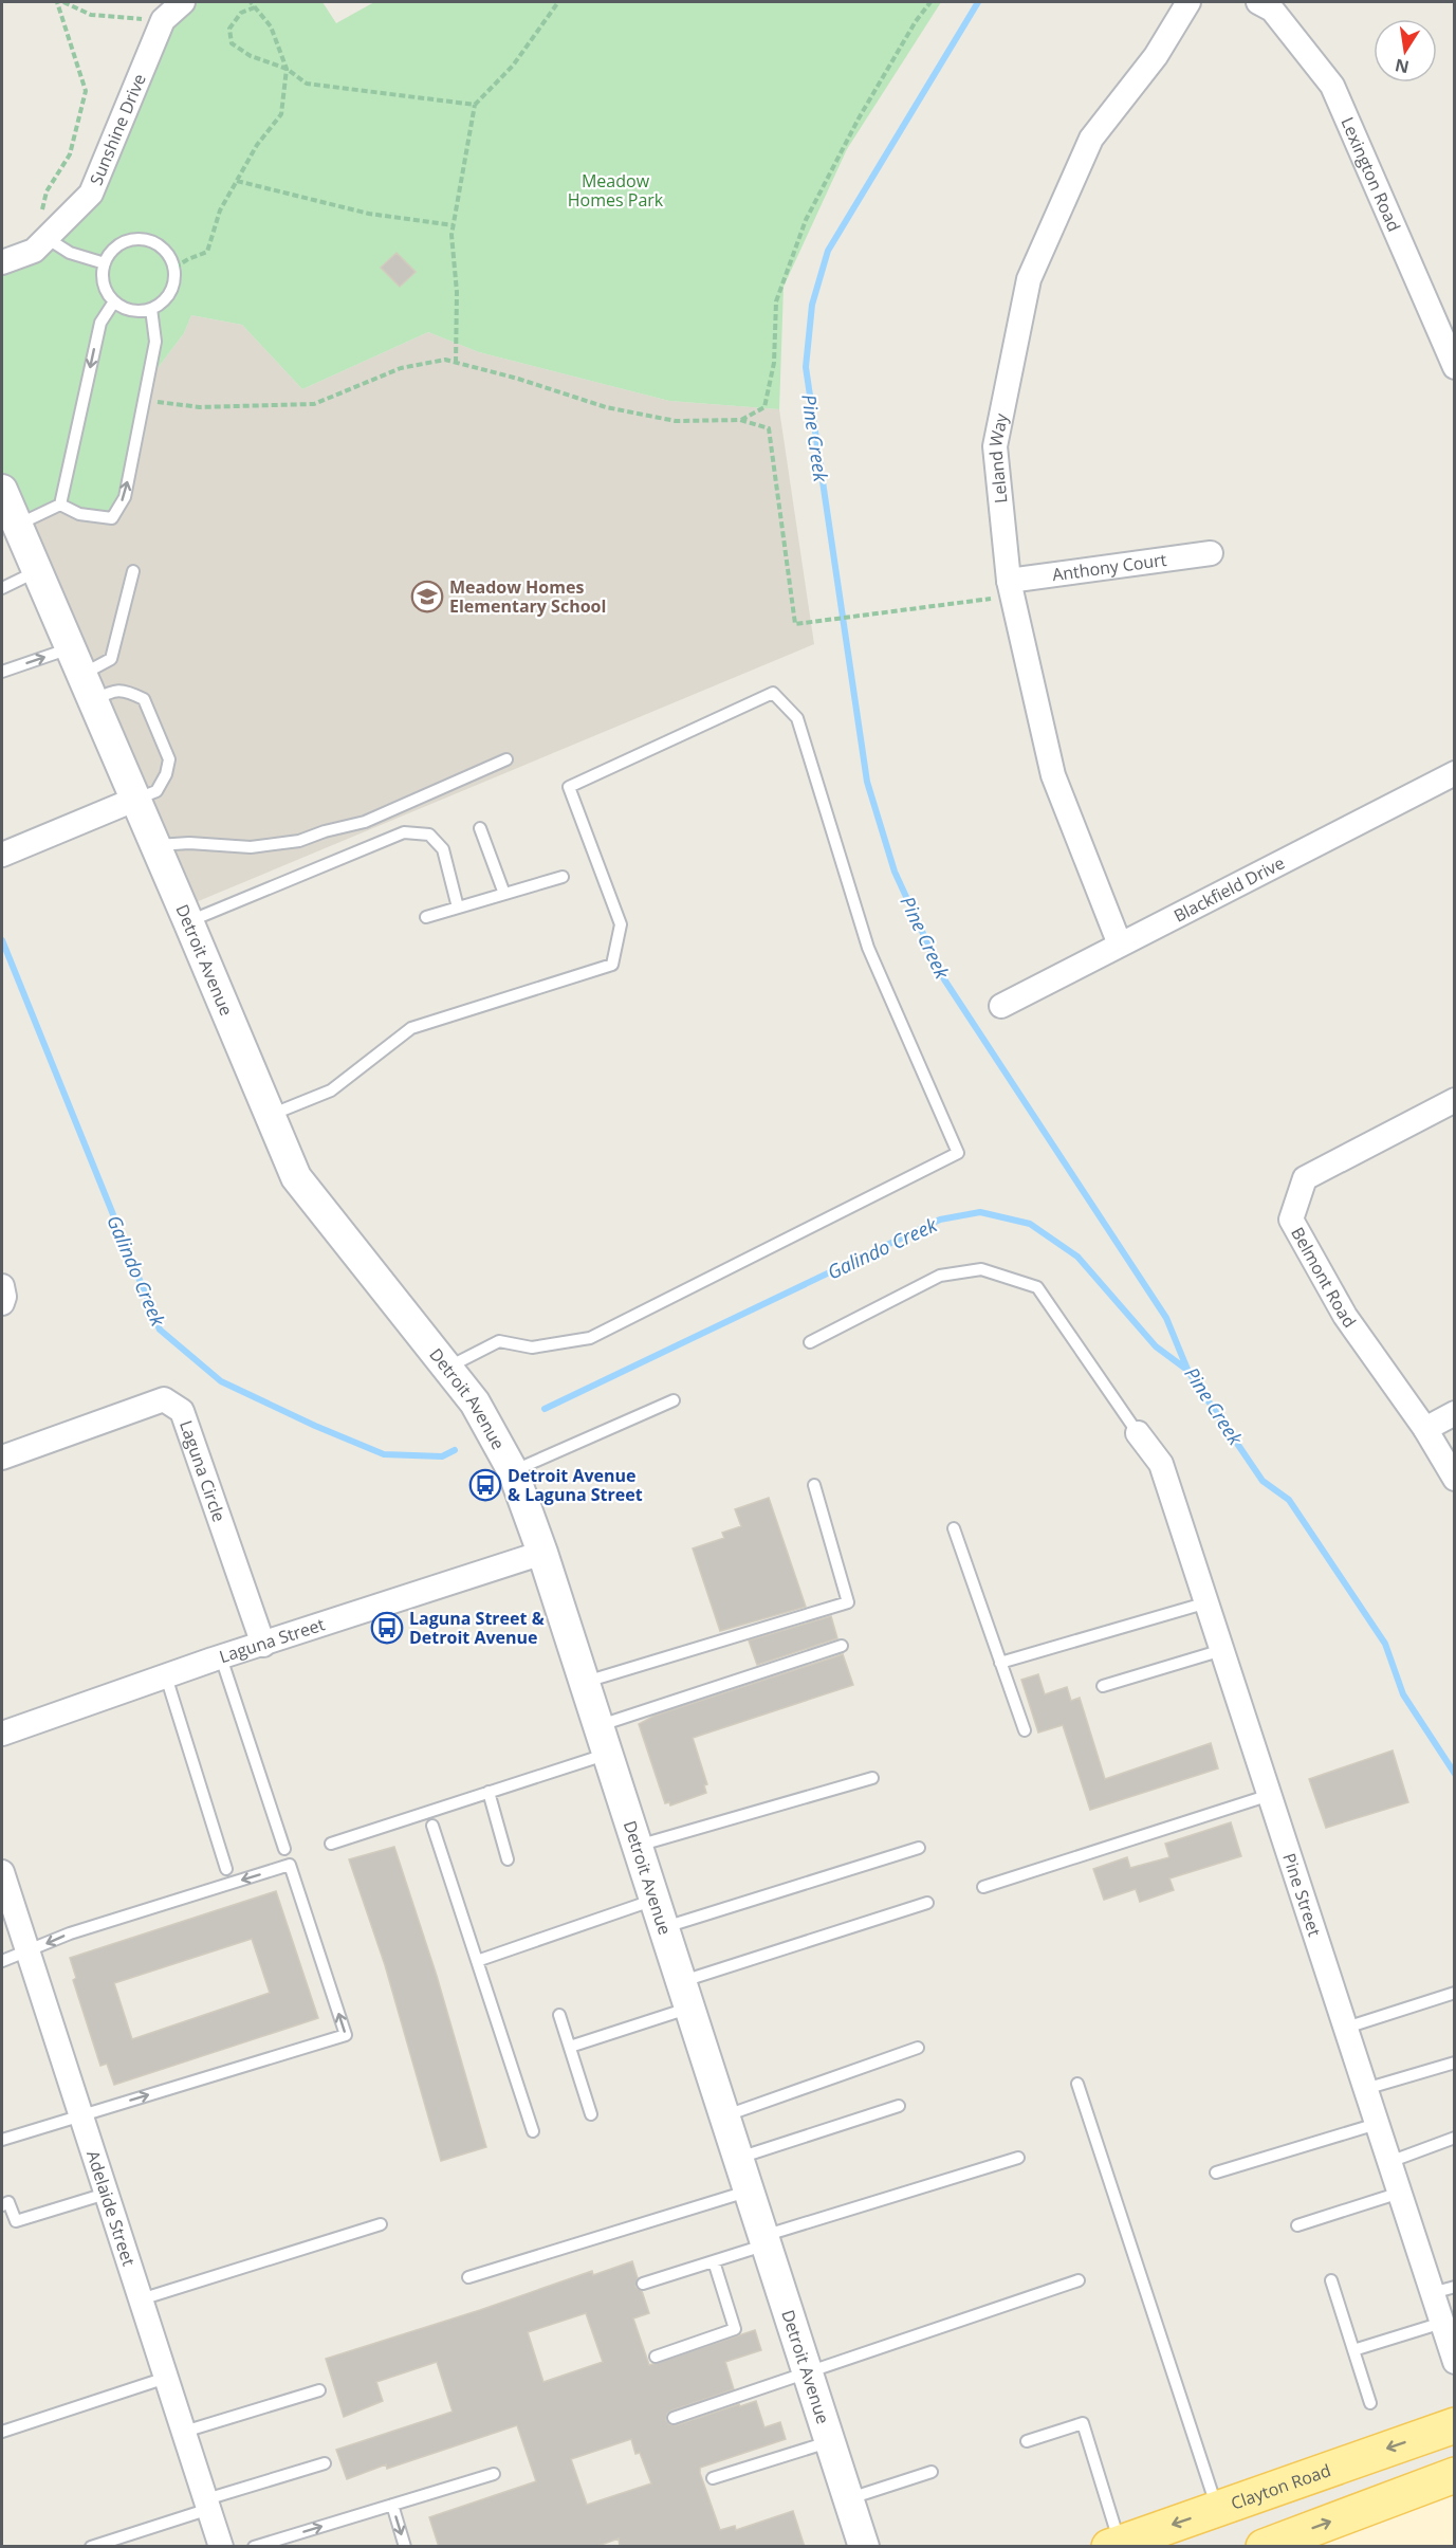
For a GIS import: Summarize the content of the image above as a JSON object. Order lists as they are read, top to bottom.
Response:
{
  "streets": {
    "main road": ["Clayton Road"],
    "street": [
      "Sunshine Drive",
      "Lexington Road",
      "Leland Way",
      "Anthony Court",
      "Blackfield Drive",
      "Detroit Avenue",
      "Belmont Road",
      "Laguna Circle",
      "Laguna Street",
      "Pine Street",
      "Adelaide Street"
    ]
  },
  "crossings": [
    ["Leland Way", "Anthony Court"],
    ["Leland Way", "Blackfield Drive"],
    ["Detroit Avenue", "Laguna Street"],
    ["Laguna Circle", "Laguna Street"]
  ],
  "water": ["Pine Creek", "Galindo Creek"],
  "parks": ["Meadow Homes Park"],
  "places": {
    "school or university": ["Meadow Homes Elementary School"],
    "bus stop": ["Detroit Avenue & Laguna Street", "Laguna Street & Detroit Avenue"]
  },
  "north": "bottom"
}
